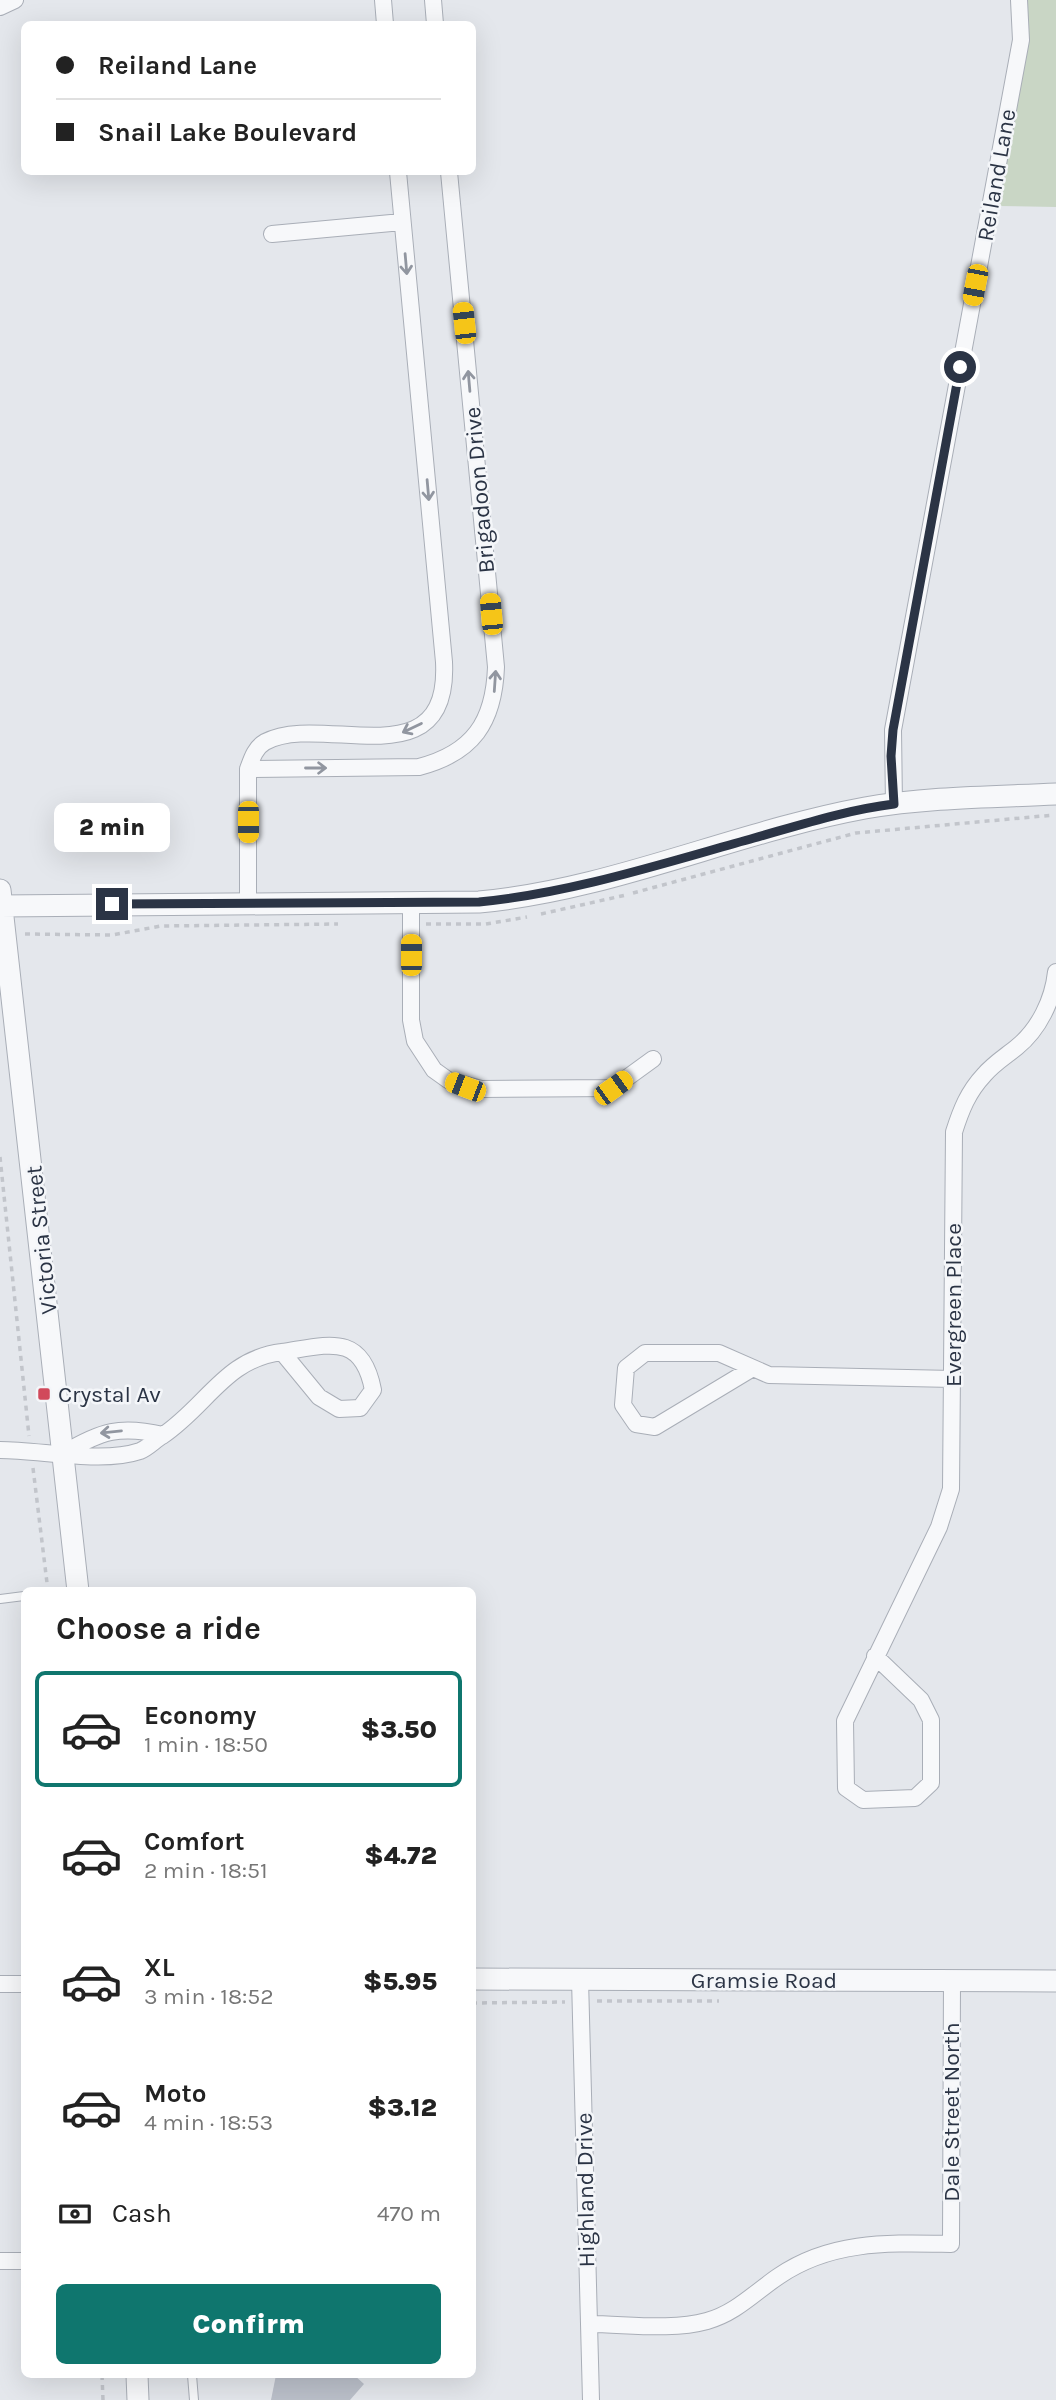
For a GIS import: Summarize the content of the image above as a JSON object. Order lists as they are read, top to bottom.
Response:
{
  "streets": {
    "street": [
      "Reiland Lane",
      "Brigadoon Drive",
      "Victoria Street",
      "Evergreen Place",
      "Gramsie Road",
      "Dale Street North",
      "Highland Drive"
    ]
  },
  "crossings": [
    ["Gramsie Road", "Dale Street North"],
    ["Gramsie Road", "Highland Drive"],
    ["Dale Street North", "Highland Drive"]
  ],
  "places": {
    "transit": ["Crystal Av"]
  },
  "page": {
    "banner": ["Reiland Lane", "Snail Lake Boulevard"],
    "bubble": "2 min",
    "heading": "Choose a ride",
    "list": [
      {
        "name": "Economy",
        "note": "1 min · 18:50",
        "value": "$3.50"
      },
      {
        "name": "Comfort",
        "note": "2 min · 18:51",
        "value": "$4.72"
      },
      {
        "name": "XL",
        "note": "3 min · 18:52",
        "value": "$5.95"
      },
      {
        "name": "Moto",
        "note": "4 min · 18:53",
        "value": "$3.12"
      }
    ],
    "pay": ["Cash", "470 m"],
    "buttons": "Confirm"
  }
}
